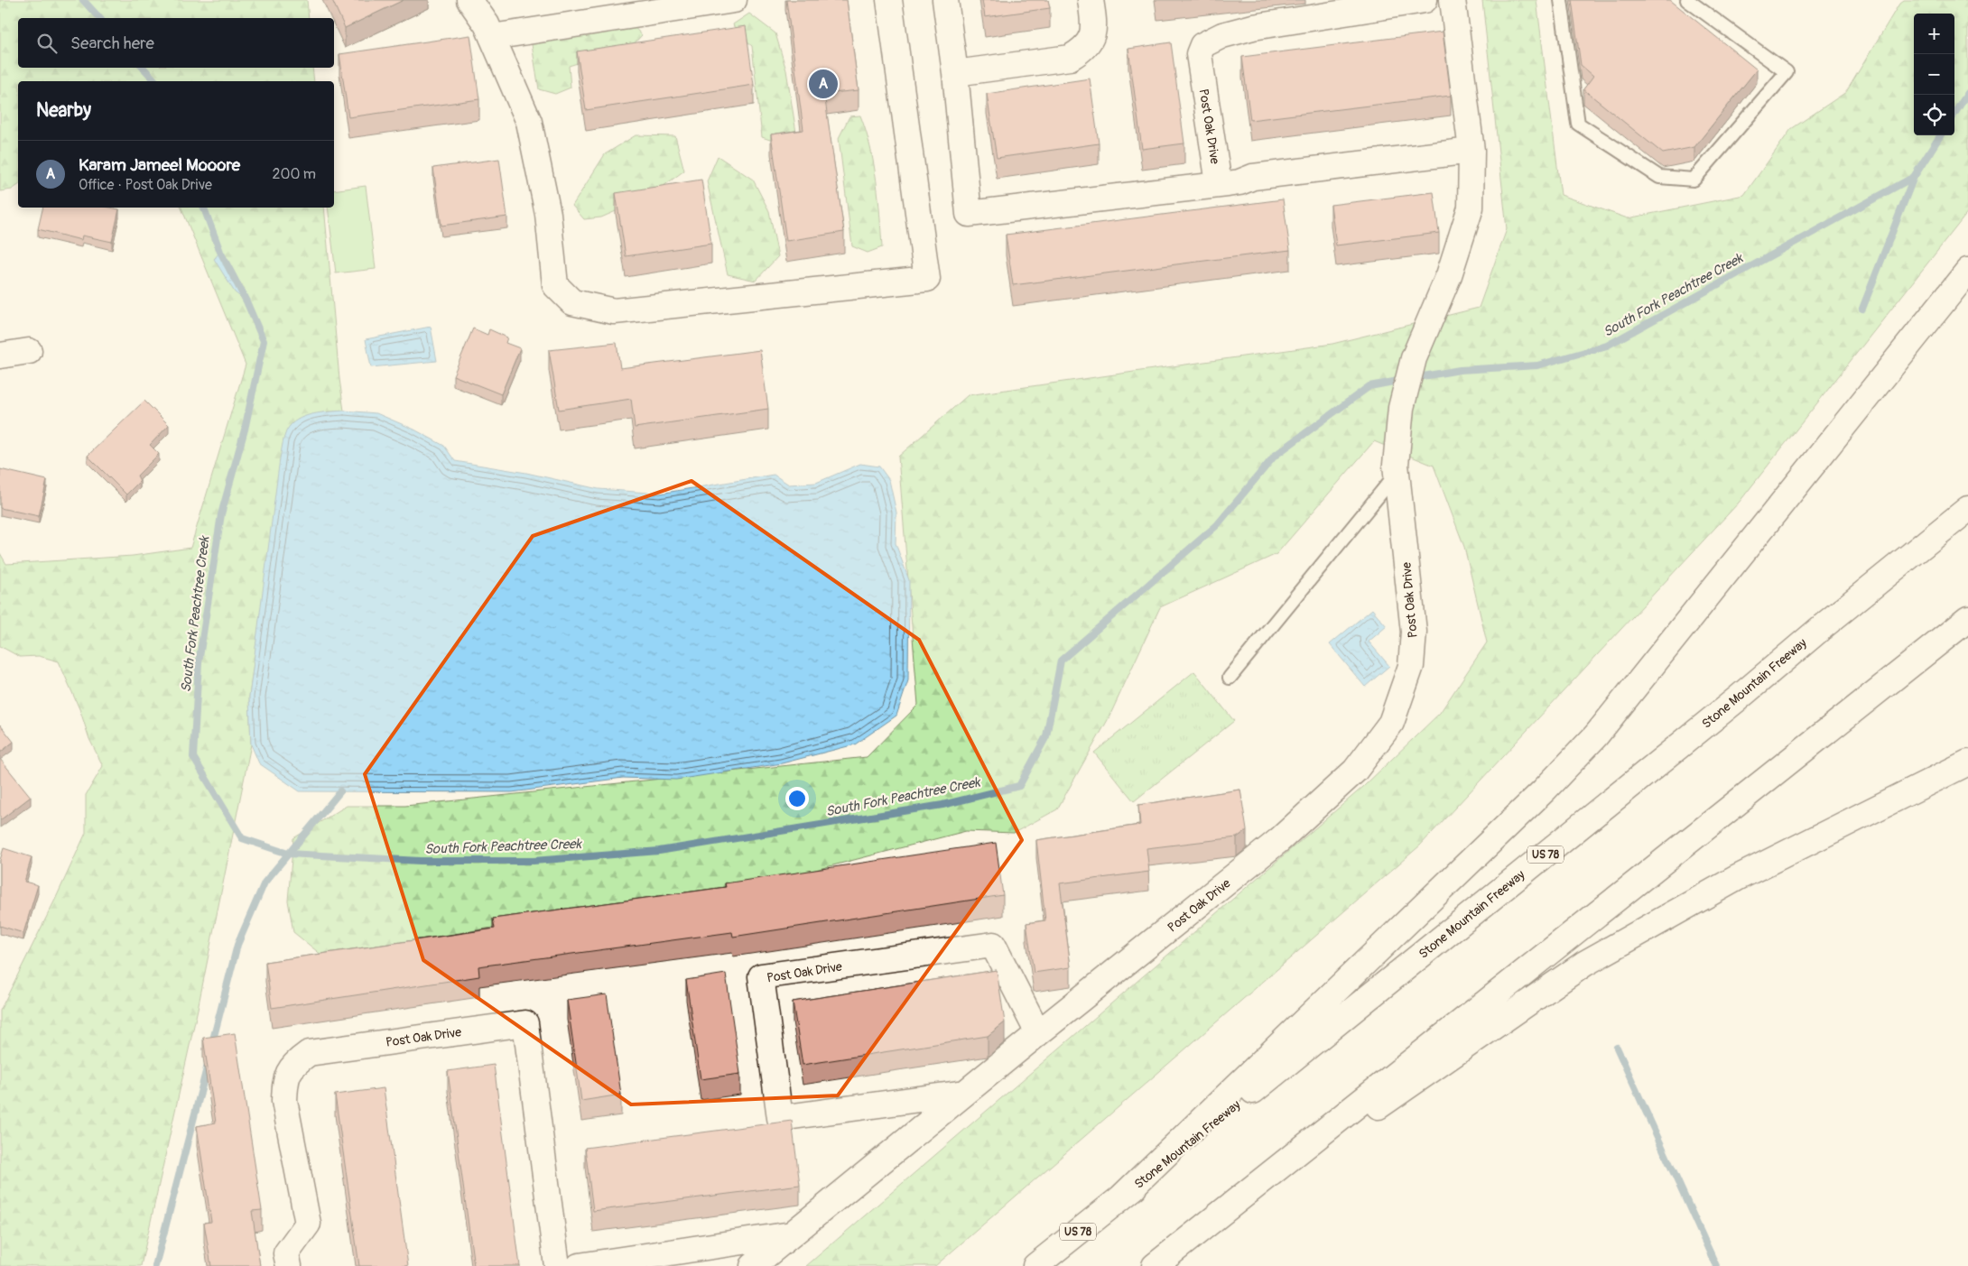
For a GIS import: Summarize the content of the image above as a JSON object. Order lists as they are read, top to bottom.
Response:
{
  "streets": {
    "main road": ["Post Oak Drive", "Stone Mountain Freeway", "US 78"]
  },
  "water": ["South Fork Peachtree Creek"],
  "page": {
    "map_buttons": ["+", "−"],
    "search": "Search here",
    "pins": "A",
    "heading": "Nearby",
    "list": [
      {
        "mark": "A",
        "name": "Karam Jameel Mooore",
        "note": "Office · Post Oak Drive",
        "value": "200 m"
      }
    ]
  }
}
